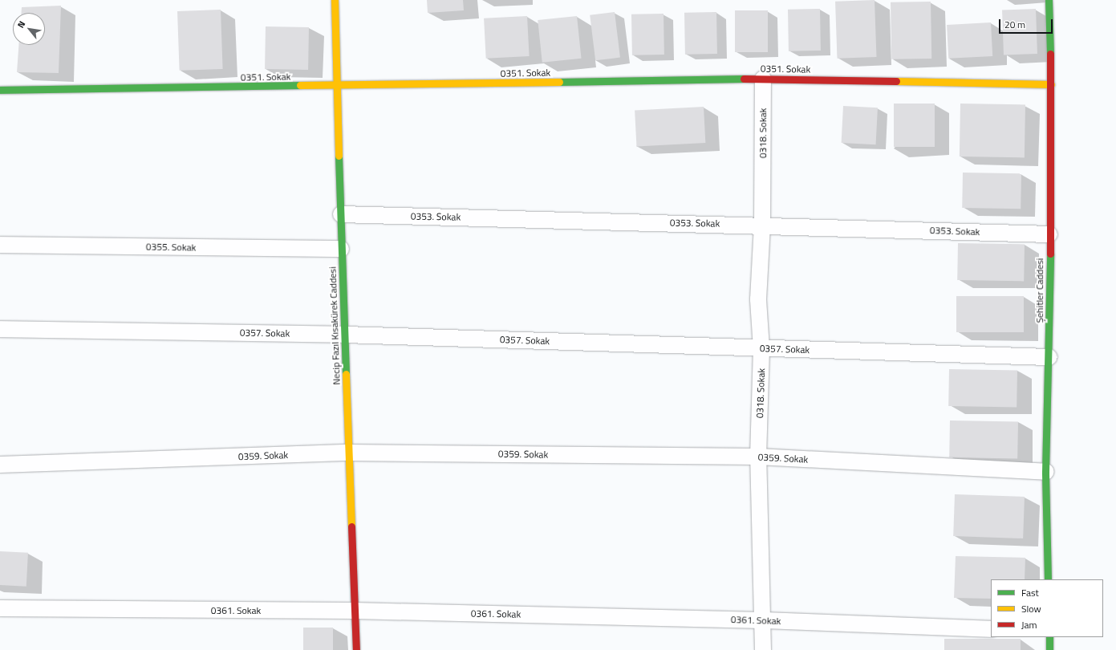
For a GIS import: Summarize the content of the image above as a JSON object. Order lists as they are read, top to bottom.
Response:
{
  "streets": {
    "street": [
      "0351. Sokak",
      "0318. Sokak",
      "0353. Sokak",
      "0355. Sokak",
      "Şehitler Caddesi",
      "Necip Fazıl Kısakürek Caddesi",
      "0357. Sokak",
      "0359. Sokak",
      "0361. Sokak"
    ]
  },
  "crossings": [
    ["0351. Sokak", "0318. Sokak"],
    ["0351. Sokak", "Şehitler Caddesi"],
    ["0351. Sokak", "Necip Fazıl Kısakürek Caddesi"],
    ["0318. Sokak", "0353. Sokak"],
    ["0318. Sokak", "0357. Sokak"],
    ["0318. Sokak", "0359. Sokak"],
    ["0318. Sokak", "0361. Sokak"],
    ["0353. Sokak", "Şehitler Caddesi"],
    ["0353. Sokak", "Necip Fazıl Kısakürek Caddesi"],
    ["0355. Sokak", "Necip Fazıl Kısakürek Caddesi"],
    ["Şehitler Caddesi", "0357. Sokak"],
    ["Şehitler Caddesi", "0359. Sokak"],
    ["Necip Fazıl Kısakürek Caddesi", "0357. Sokak"],
    ["Necip Fazıl Kısakürek Caddesi", "0359. Sokak"],
    ["Necip Fazıl Kısakürek Caddesi", "0361. Sokak"]
  ],
  "legend": ["Fast", "Slow", "Jam"],
  "scale_bar": "20 m",
  "north": "top left"
}
